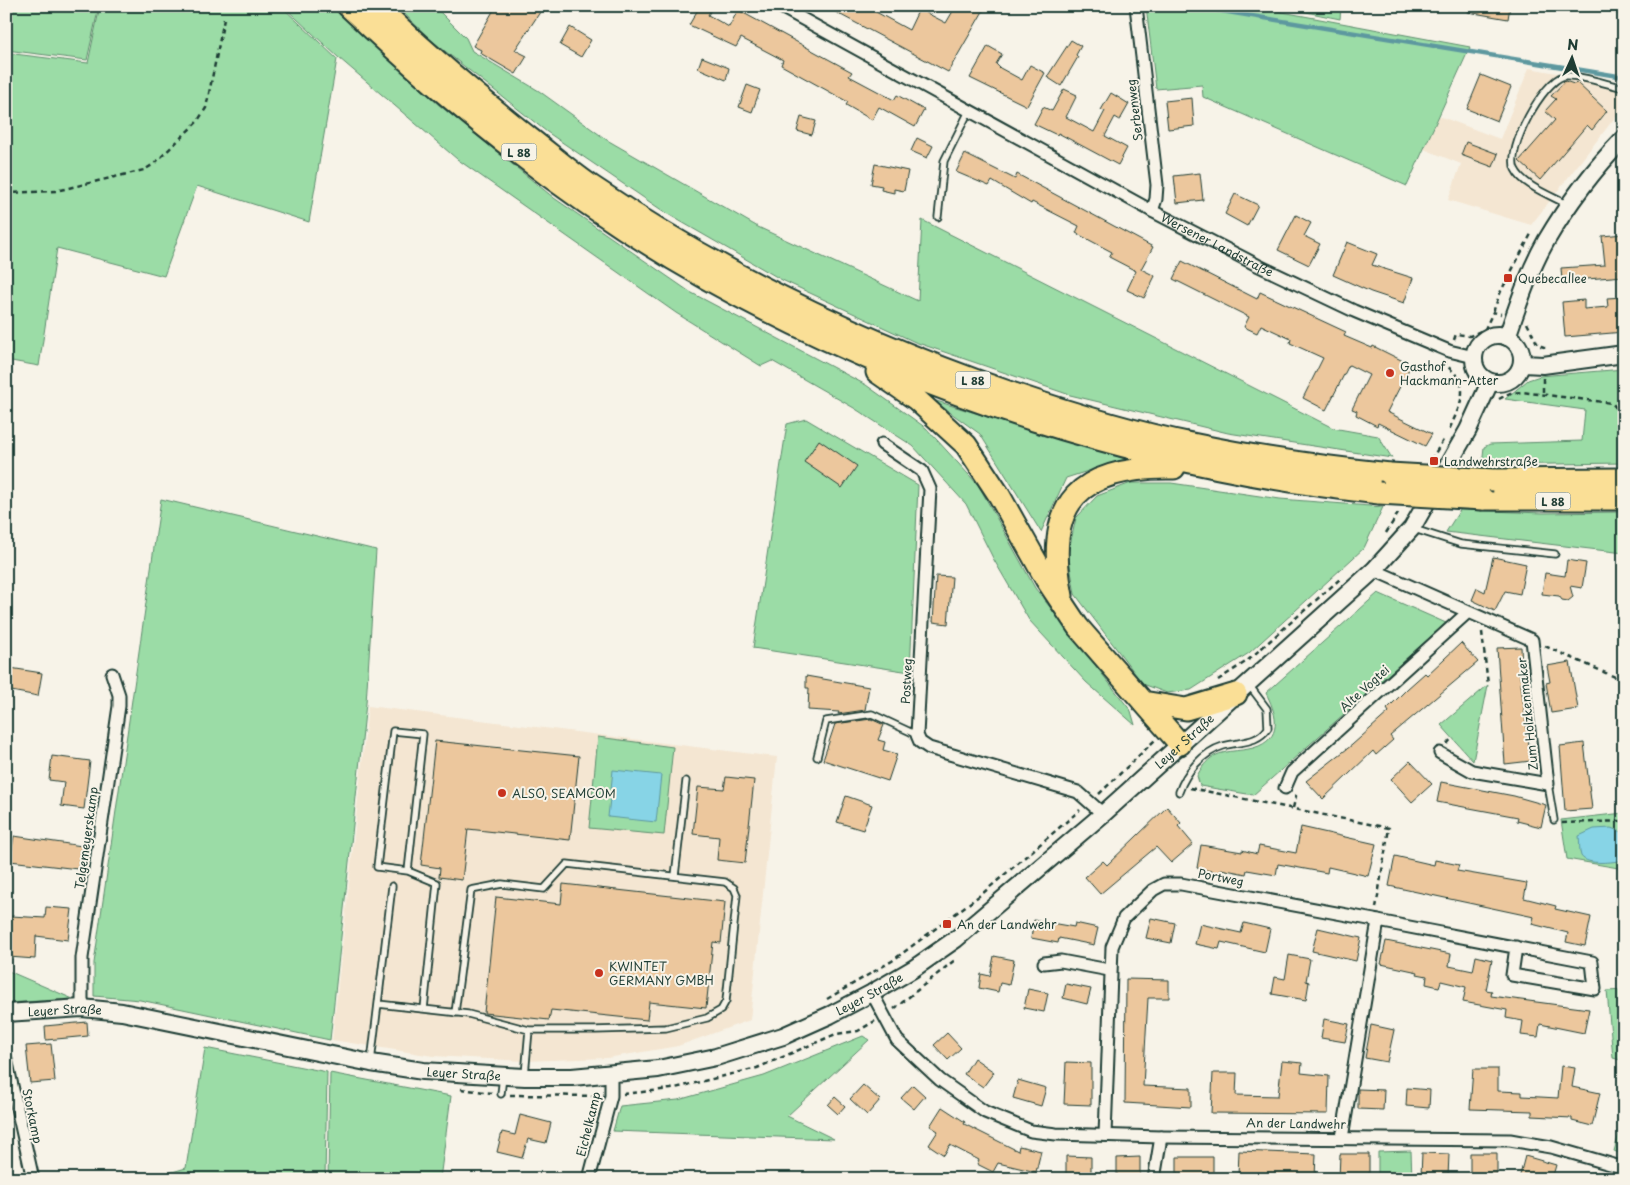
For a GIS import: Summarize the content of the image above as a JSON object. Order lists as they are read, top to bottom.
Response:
{
  "streets": {
    "highway": ["L 88"],
    "street": [
      "Serbenweg",
      "Wersener Landstraße",
      "Postweg",
      "Alte Vogtei",
      "Zum Holzkenmaker",
      "Leyer Straße",
      "Telgemeyerskamp",
      "Portweg",
      "Storkamp",
      "An der Landwehr",
      "Eichelkamp"
    ]
  },
  "crossings": [
    ["Serbenweg", "Wersener Landstraße"],
    ["Wersener Landstraße", "Leyer Straße"],
    ["Alte Vogtei", "Zum Holzkenmaker"],
    ["Zum Holzkenmaker", "Leyer Straße"],
    ["Leyer Straße", "Telgemeyerskamp"],
    ["Leyer Straße", "An der Landwehr"],
    ["Leyer Straße", "Eichelkamp"],
    ["Portweg", "An der Landwehr"]
  ],
  "places": {
    "transit": ["Quebecallee", "Landwehrstraße", "An der Landwehr"],
    "other": ["Gasthof Hackmann-Atter", "ALSO, SEAMCOM", "KWINTET GERMANY GMBH"]
  },
  "north": "top"
}
